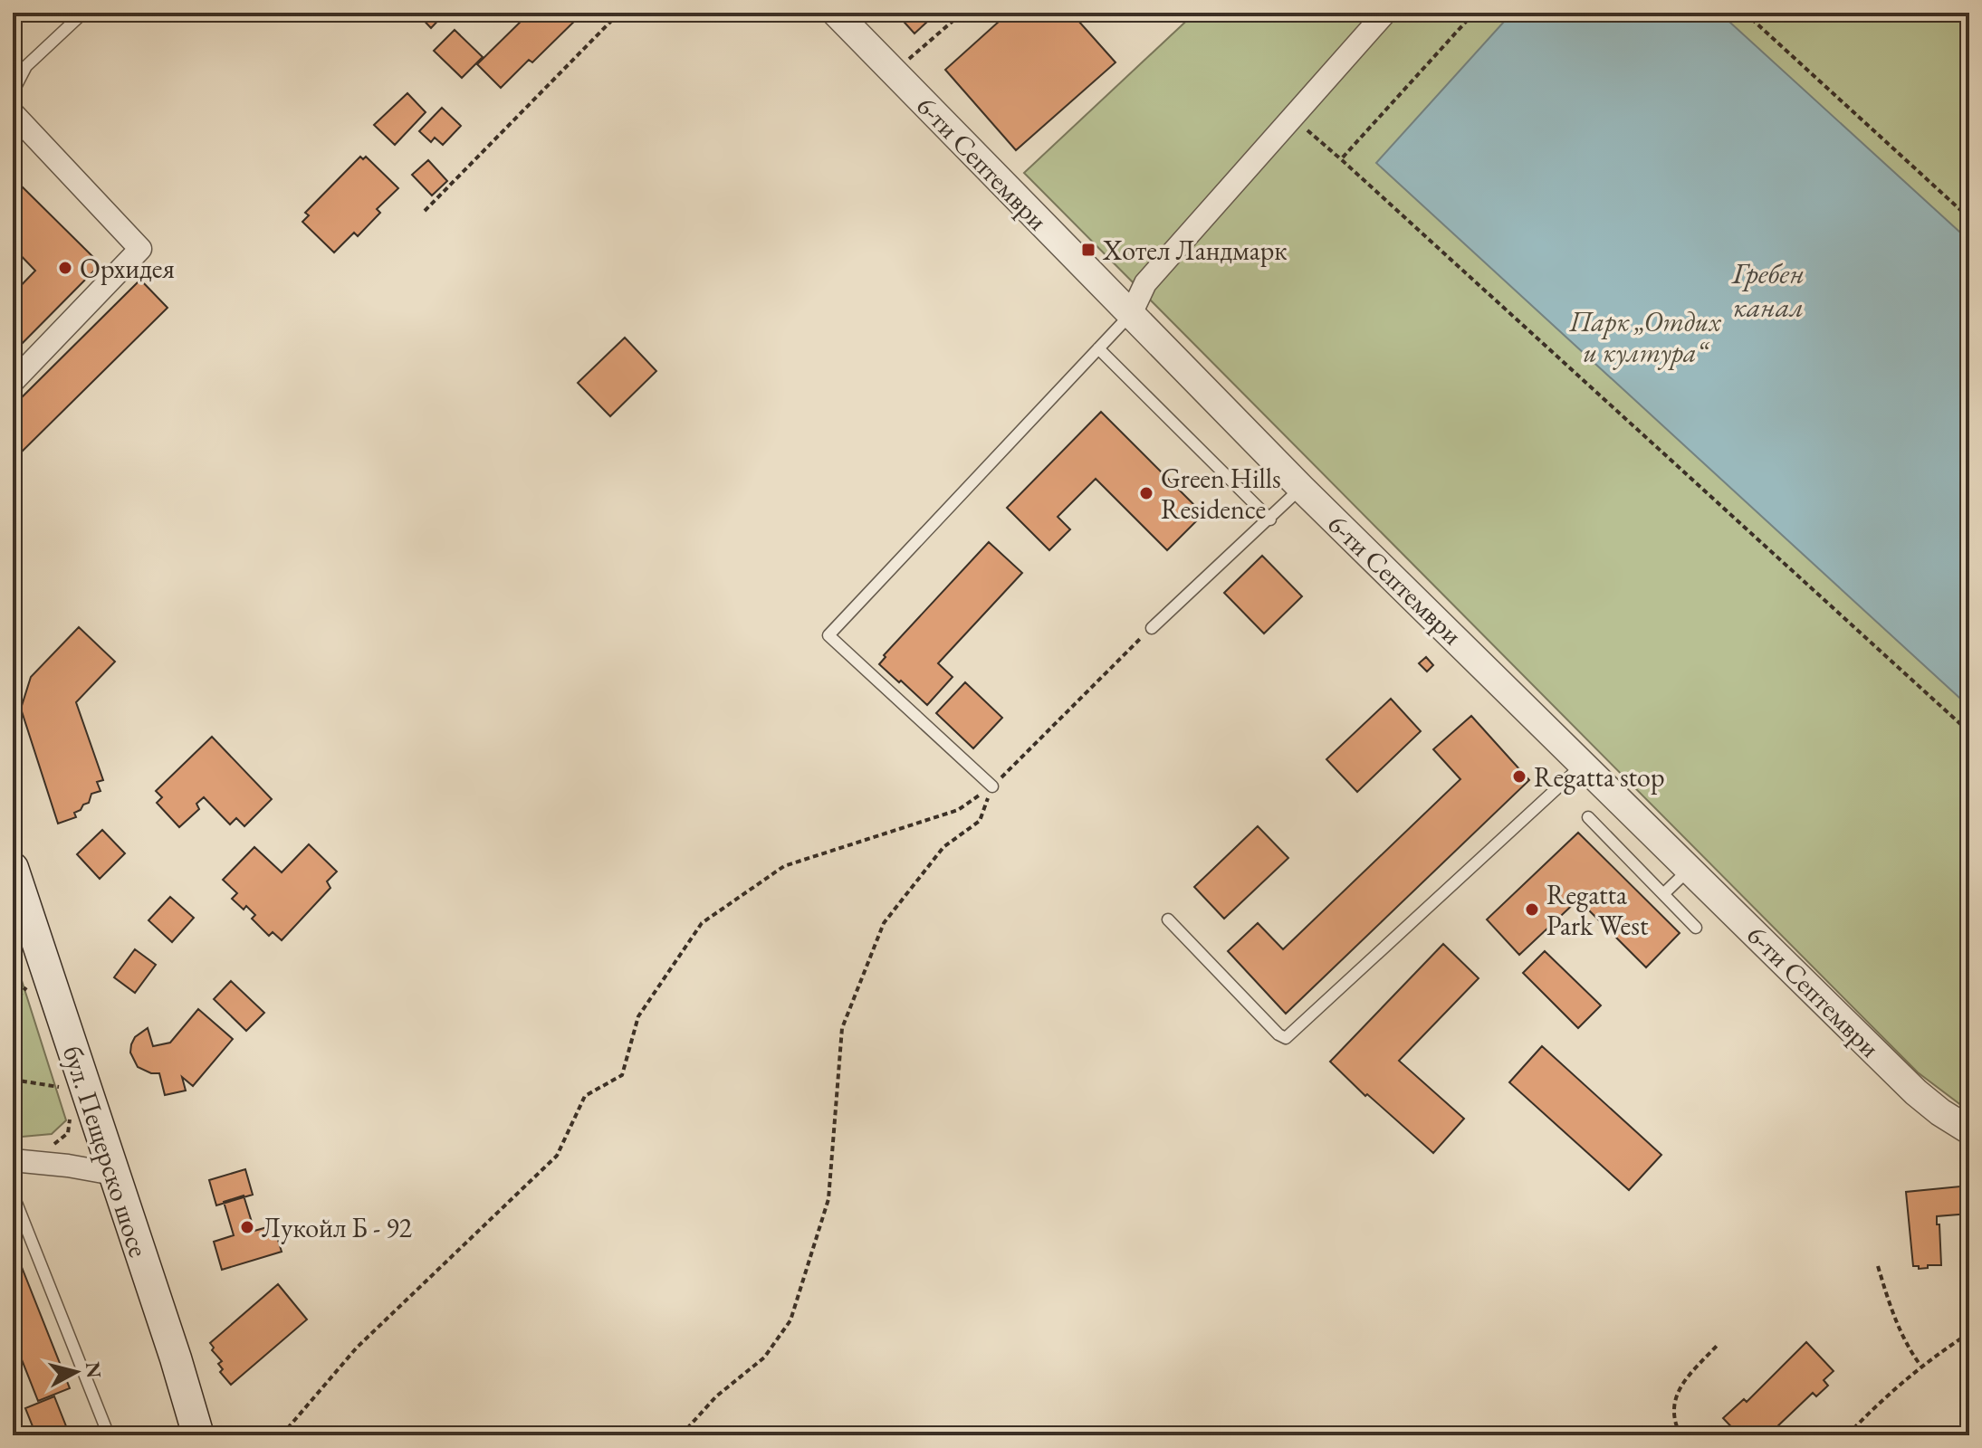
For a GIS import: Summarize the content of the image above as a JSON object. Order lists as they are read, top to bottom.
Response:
{
  "streets": {
    "main road": ["бул. Пещерско шосе"],
    "street": ["6-ти Септември"]
  },
  "water": ["Гребен канал"],
  "parks": ["Парк „Отдих и култура“"],
  "places": {
    "transit": ["Хотел Ландмарк"],
    "other": [
      "Орхидея",
      "Green Hills Residence",
      "Regatta stop",
      "Regatta Park West",
      "Лукойл Б - 92"
    ]
  },
  "north": "right"
}
